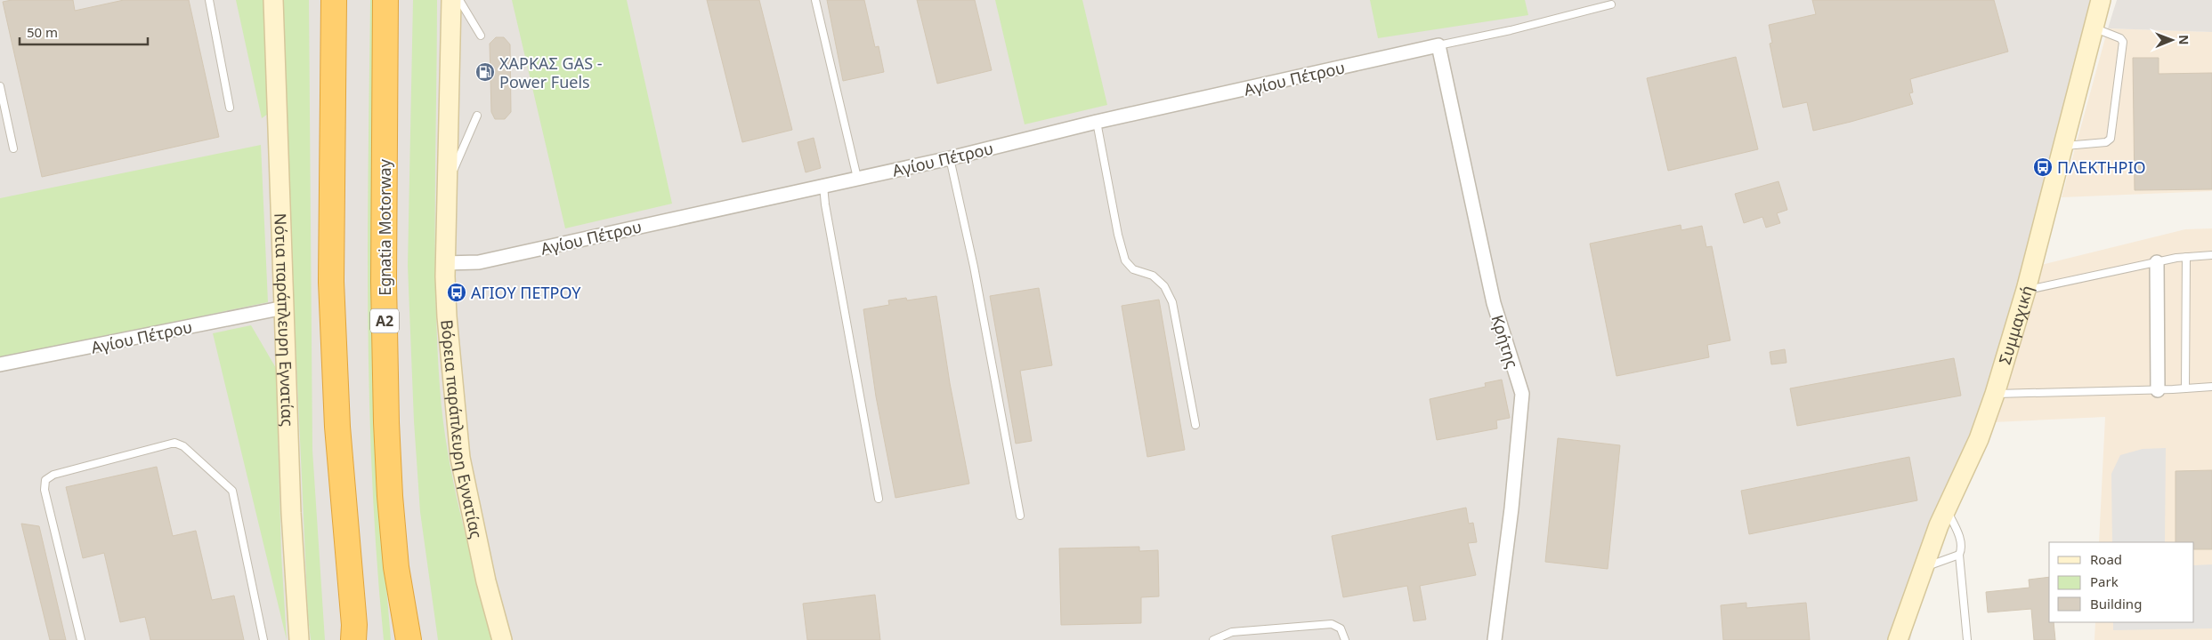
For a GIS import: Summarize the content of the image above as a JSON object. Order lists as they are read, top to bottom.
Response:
{
  "streets": {
    "highway": ["Egnatia Motorway", "Α2"],
    "street": [
      "Αγίου Πέτρου",
      "Νότια παράπλευρη Εγνατίας",
      "Συμμαχική",
      "Κρήτης",
      "Βόρεια παράπλευρη Εγνατίας"
    ]
  },
  "crossings": [
    ["Αγίου Πέτρου", "Νότια παράπλευρη Εγνατίας"],
    ["Αγίου Πέτρου", "Κρήτης"],
    ["Αγίου Πέτρου", "Βόρεια παράπλευρη Εγνατίας"]
  ],
  "places": {
    "fuel station": ["ΧΑΡΚΑΣ GAS - Power Fuels"],
    "bus stop": ["ΠΛΕΚΤΗΡΙΟ", "ΑΓΙΟΥ ΠΕΤΡΟΥ"]
  },
  "legend": ["Road", "Park", "Building"],
  "scale_bar": "50 m",
  "north": "right"
}
